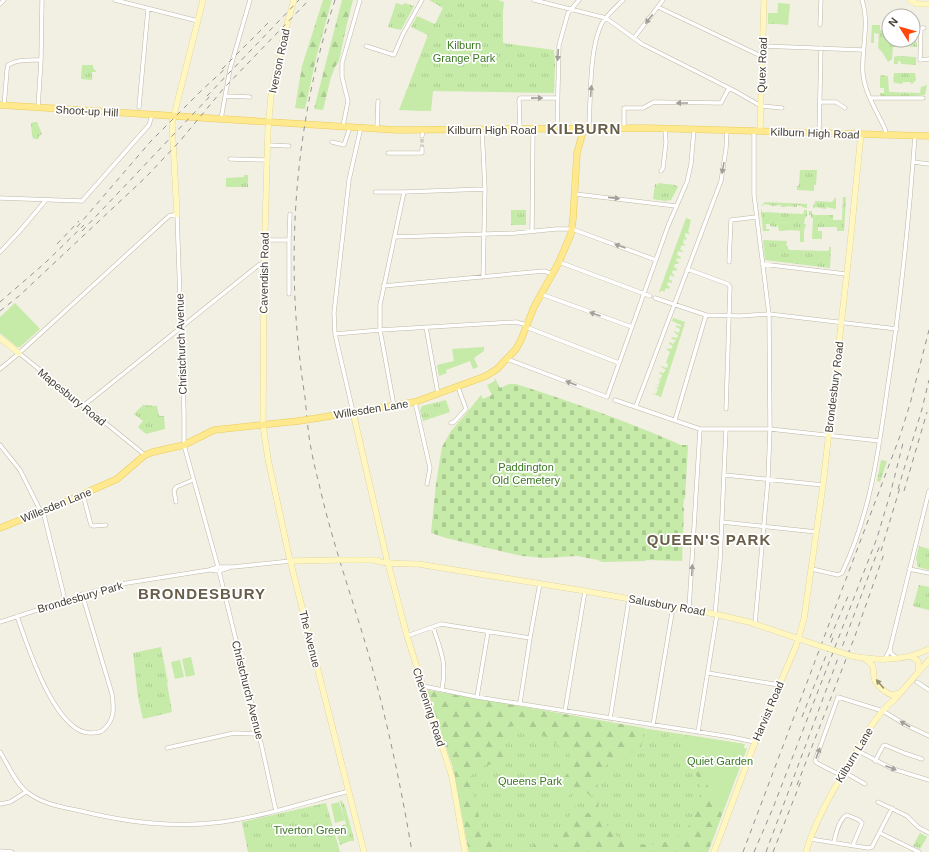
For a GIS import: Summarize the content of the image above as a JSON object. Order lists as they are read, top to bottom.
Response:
{
  "streets": {
    "main road": ["Shoot-up Hill", "Kilburn High Road", "Willesden Lane"],
    "street": [
      "Iverson Road",
      "Quex Road",
      "Cavendish Road",
      "Christchurch Avenue",
      "Brondesbury Road",
      "Mapesbury Road",
      "Brondesbury Park",
      "Salusbury Road",
      "The Avenue",
      "Chevening Road",
      "Harvist Road",
      "Kilburn Lane"
    ]
  },
  "crossings": [
    ["Iverson Road", "Kilburn High Road"],
    ["Iverson Road", "Cavendish Road"],
    ["Quex Road", "Kilburn High Road"],
    ["Shoot-up Hill", "Kilburn High Road"],
    ["Shoot-up Hill", "Christchurch Avenue"],
    ["Kilburn High Road", "Cavendish Road"],
    ["Kilburn High Road", "Christchurch Avenue"],
    ["Kilburn High Road", "Brondesbury Road"],
    ["Kilburn High Road", "Willesden Lane"],
    ["Cavendish Road", "Willesden Lane"],
    ["Cavendish Road", "The Avenue"],
    ["Christchurch Avenue", "Willesden Lane"],
    ["Christchurch Avenue", "Brondesbury Park"],
    ["Brondesbury Road", "Salusbury Road"],
    ["Brondesbury Road", "Harvist Road"],
    ["Mapesbury Road", "Willesden Lane"],
    ["Willesden Lane", "The Avenue"],
    ["Willesden Lane", "Chevening Road"],
    ["Brondesbury Park", "Salusbury Road"],
    ["Brondesbury Park", "The Avenue"],
    ["Brondesbury Park", "Chevening Road"],
    ["Salusbury Road", "Chevening Road"],
    ["Salusbury Road", "Harvist Road"],
    ["Salusbury Road", "Kilburn Lane"]
  ],
  "districts": ["KILBURN", "QUEEN'S PARK", "BRONDESBURY"],
  "parks": [
    "Kilburn Grange Park",
    "Paddington Old Cemetery",
    "Quiet Garden",
    "Queens Park",
    "Tiverton Green"
  ],
  "north": "top left"
}
